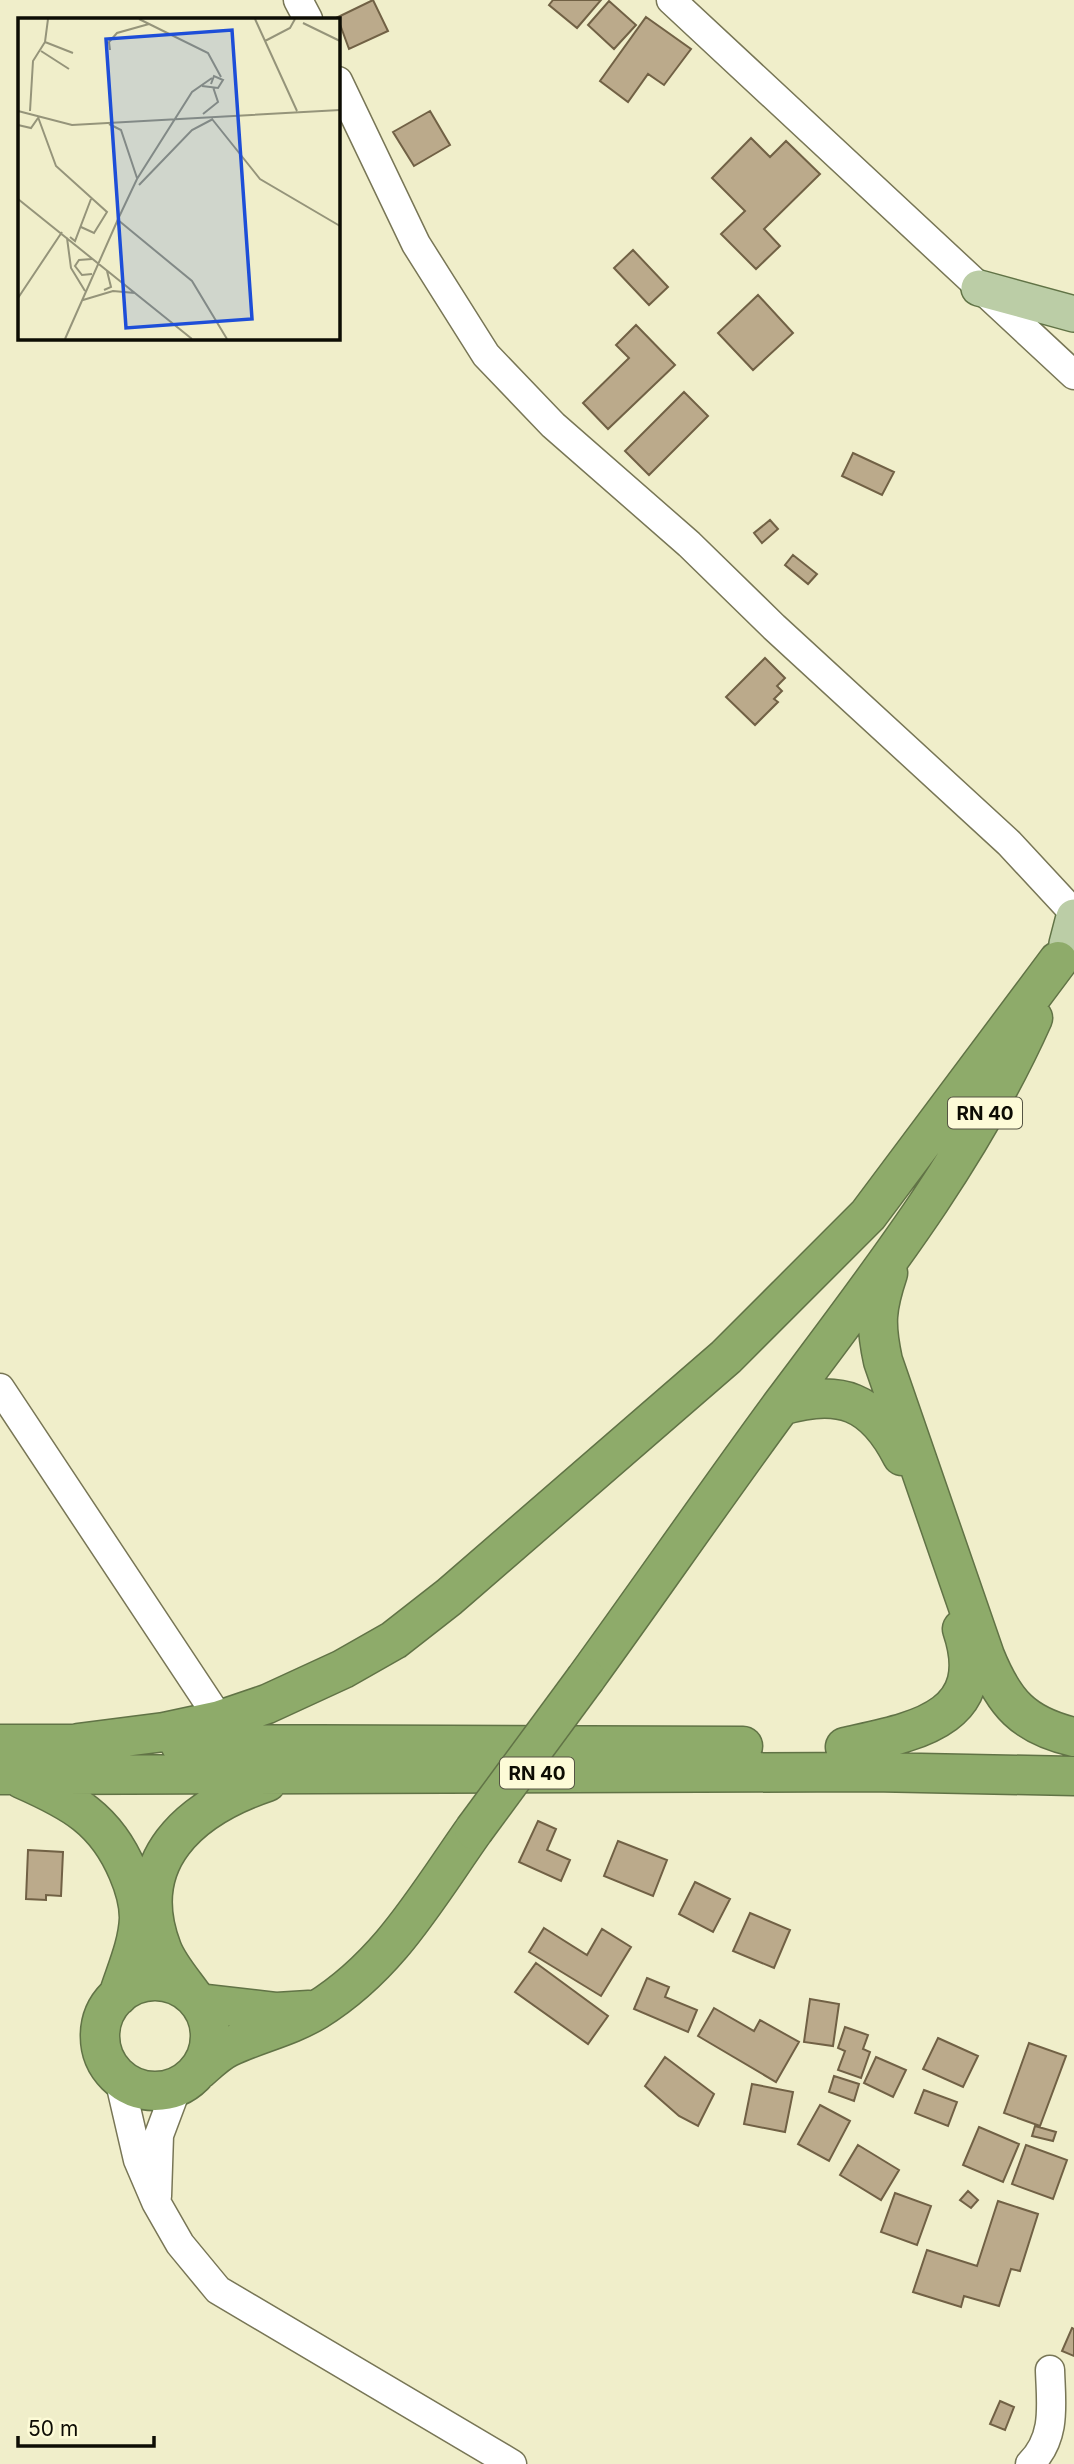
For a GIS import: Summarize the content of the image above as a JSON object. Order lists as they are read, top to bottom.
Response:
{
  "streets": {
    "highway": ["RN 40"]
  },
  "scale_bar": "50 m"
}
